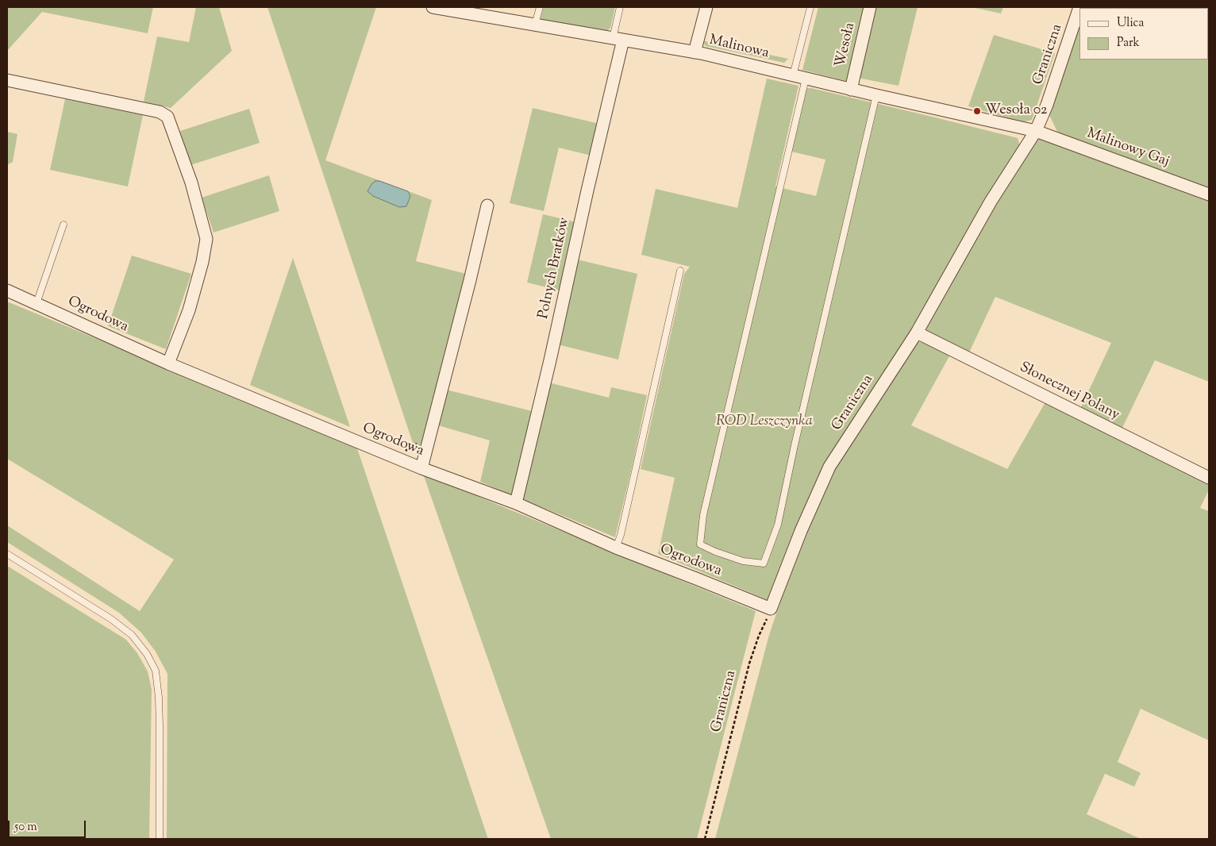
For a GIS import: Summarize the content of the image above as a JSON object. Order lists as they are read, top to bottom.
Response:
{
  "streets": {
    "street": [
      "Wesoła",
      "Malinowa",
      "Graniczna",
      "Malinowy Gaj",
      "Polnych Bratków",
      "Ogrodowa",
      "Słonecznej Polany"
    ]
  },
  "crossings": [
    ["Wesoła", "Malinowa"],
    ["Malinowa", "Graniczna"],
    ["Malinowa", "Malinowy Gaj"],
    ["Malinowa", "Polnych Bratków"],
    ["Graniczna", "Malinowy Gaj"],
    ["Graniczna", "Ogrodowa"],
    ["Graniczna", "Słonecznej Polany"],
    ["Polnych Bratków", "Ogrodowa"]
  ],
  "parks": ["ROD Leszczynka"],
  "places": ["Wesoła 02"],
  "legend": ["Ulica", "Park"],
  "scale_bar": "50 m"
}
